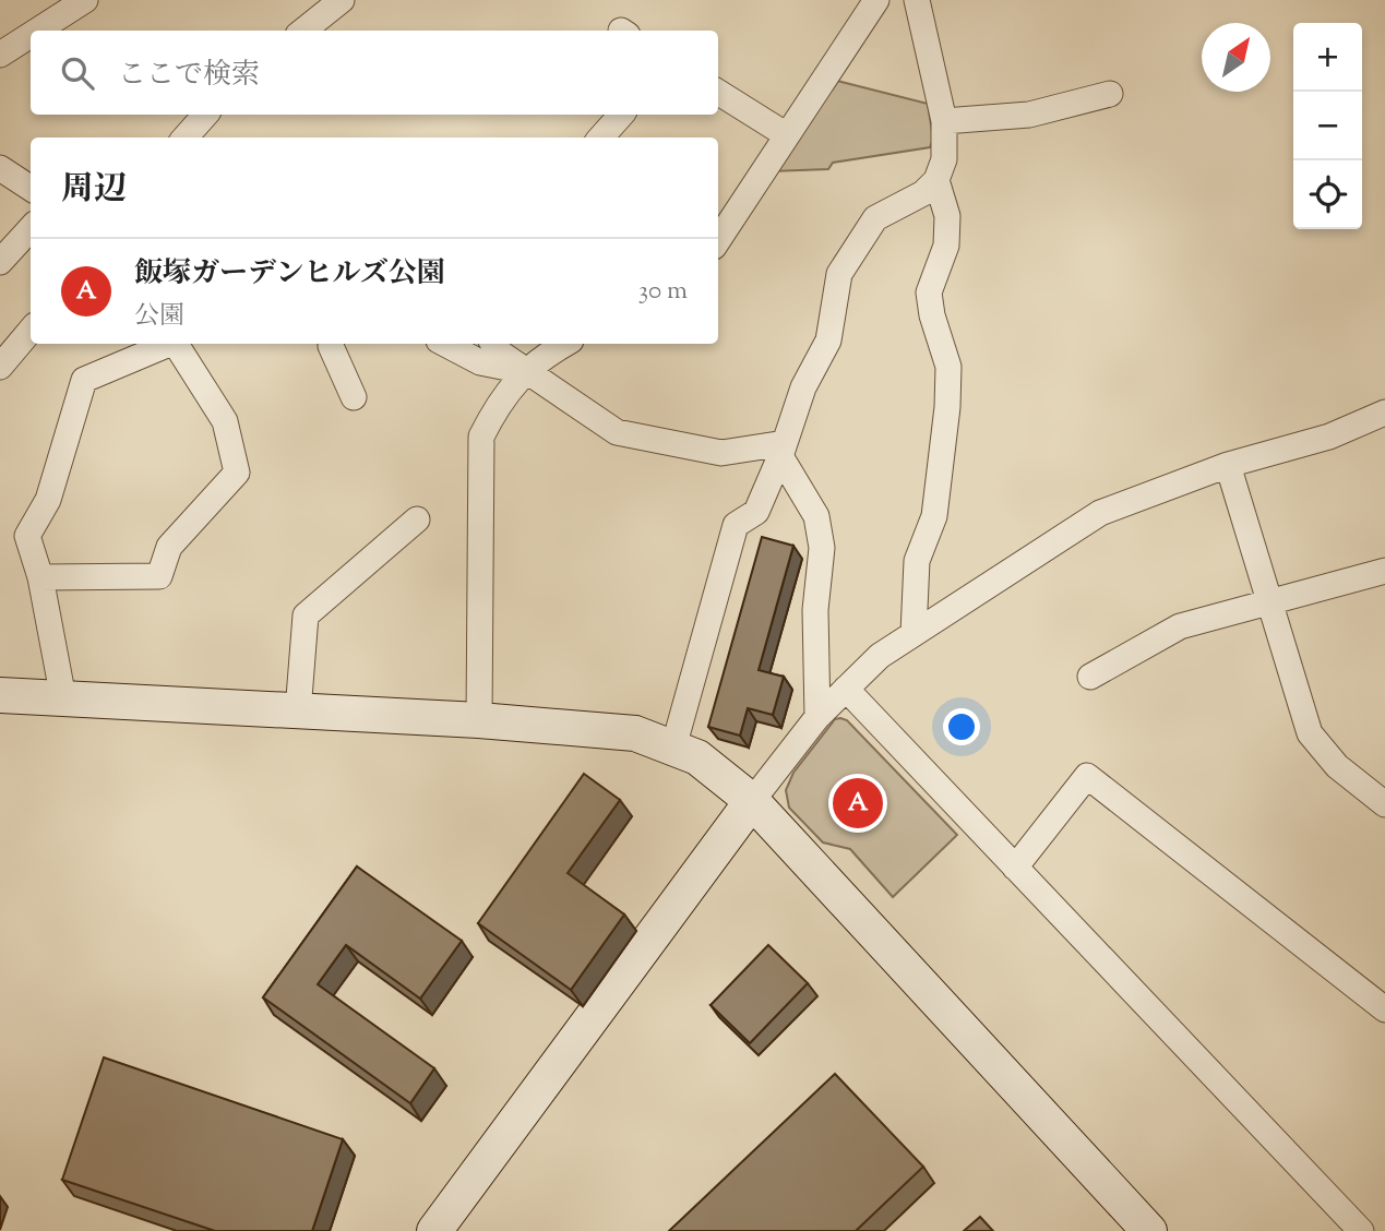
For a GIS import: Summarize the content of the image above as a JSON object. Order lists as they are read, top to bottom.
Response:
{
  "north": "top right",
  "page": {
    "map_buttons": ["+", "−"],
    "search": "ここで検索",
    "heading": "周辺",
    "list": [
      {
        "mark": "A",
        "name": "飯塚ガーデンヒルズ公園",
        "note": "公園",
        "value": "30 m"
      }
    ],
    "pins": "A"
  }
}
